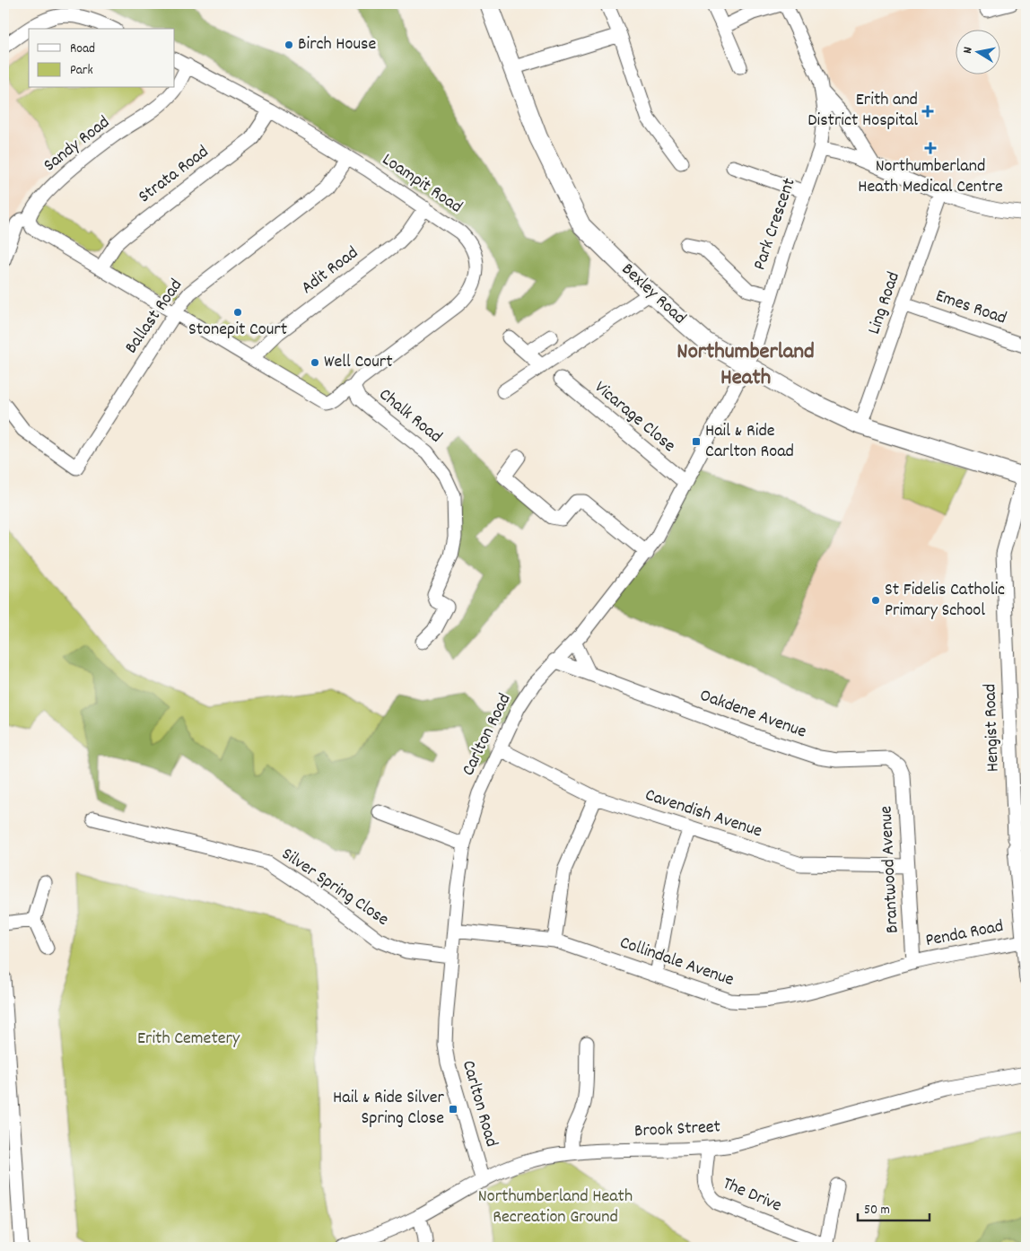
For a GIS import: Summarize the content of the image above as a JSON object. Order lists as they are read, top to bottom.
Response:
{
  "streets": {
    "main road": ["Bexley Road"],
    "street": [
      "Sandy Road",
      "Strata Road",
      "Loampit Road",
      "Park Crescent",
      "Adit Road",
      "Ling Road",
      "Emes Road",
      "Ballast Road",
      "Chalk Road",
      "Vicarage Close",
      "Oakdene Avenue",
      "Hengist Road",
      "Carlton Road",
      "Cavendish Avenue",
      "Brantwood Avenue",
      "Silver Spring Close",
      "Penda Road",
      "Collindale Avenue",
      "Brook Street",
      "The Drive"
    ]
  },
  "crossings": [
    ["Sandy Road", "Loampit Road"],
    ["Strata Road", "Loampit Road"],
    ["Loampit Road", "Adit Road"],
    ["Loampit Road", "Ballast Road"],
    ["Loampit Road", "Chalk Road"],
    ["Park Crescent", "Bexley Road"],
    ["Park Crescent", "Carlton Road"],
    ["Bexley Road", "Ling Road"],
    ["Bexley Road", "Hengist Road"],
    ["Bexley Road", "Carlton Road"],
    ["Ling Road", "Emes Road"],
    ["Vicarage Close", "Carlton Road"],
    ["Oakdene Avenue", "Carlton Road"],
    ["Oakdene Avenue", "Brantwood Avenue"],
    ["Hengist Road", "Penda Road"],
    ["Carlton Road", "Cavendish Avenue"],
    ["Carlton Road", "Silver Spring Close"],
    ["Carlton Road", "Collindale Avenue"],
    ["Carlton Road", "Brook Street"],
    ["Cavendish Avenue", "Brantwood Avenue"],
    ["Brantwood Avenue", "Penda Road"],
    ["Brantwood Avenue", "Collindale Avenue"],
    ["Penda Road", "Collindale Avenue"],
    ["Brook Street", "The Drive"]
  ],
  "districts": ["Northumberland Heath"],
  "parks": ["Erith Cemetery", "Northumberland Heath Recreation Ground"],
  "places": {
    "other": [
      "Birch House",
      "Stonepit Court",
      "Well Court",
      "St Fidelis Catholic Primary School"
    ],
    "health": ["Erith and District Hospital", "Northumberland Heath Medical Centre"],
    "transit": ["Hail & Ride Carlton Road", "Hail & Ride Silver Spring Close"]
  },
  "legend": ["Road", "Park"],
  "scale_bar": "50 m",
  "north": "left"
}
